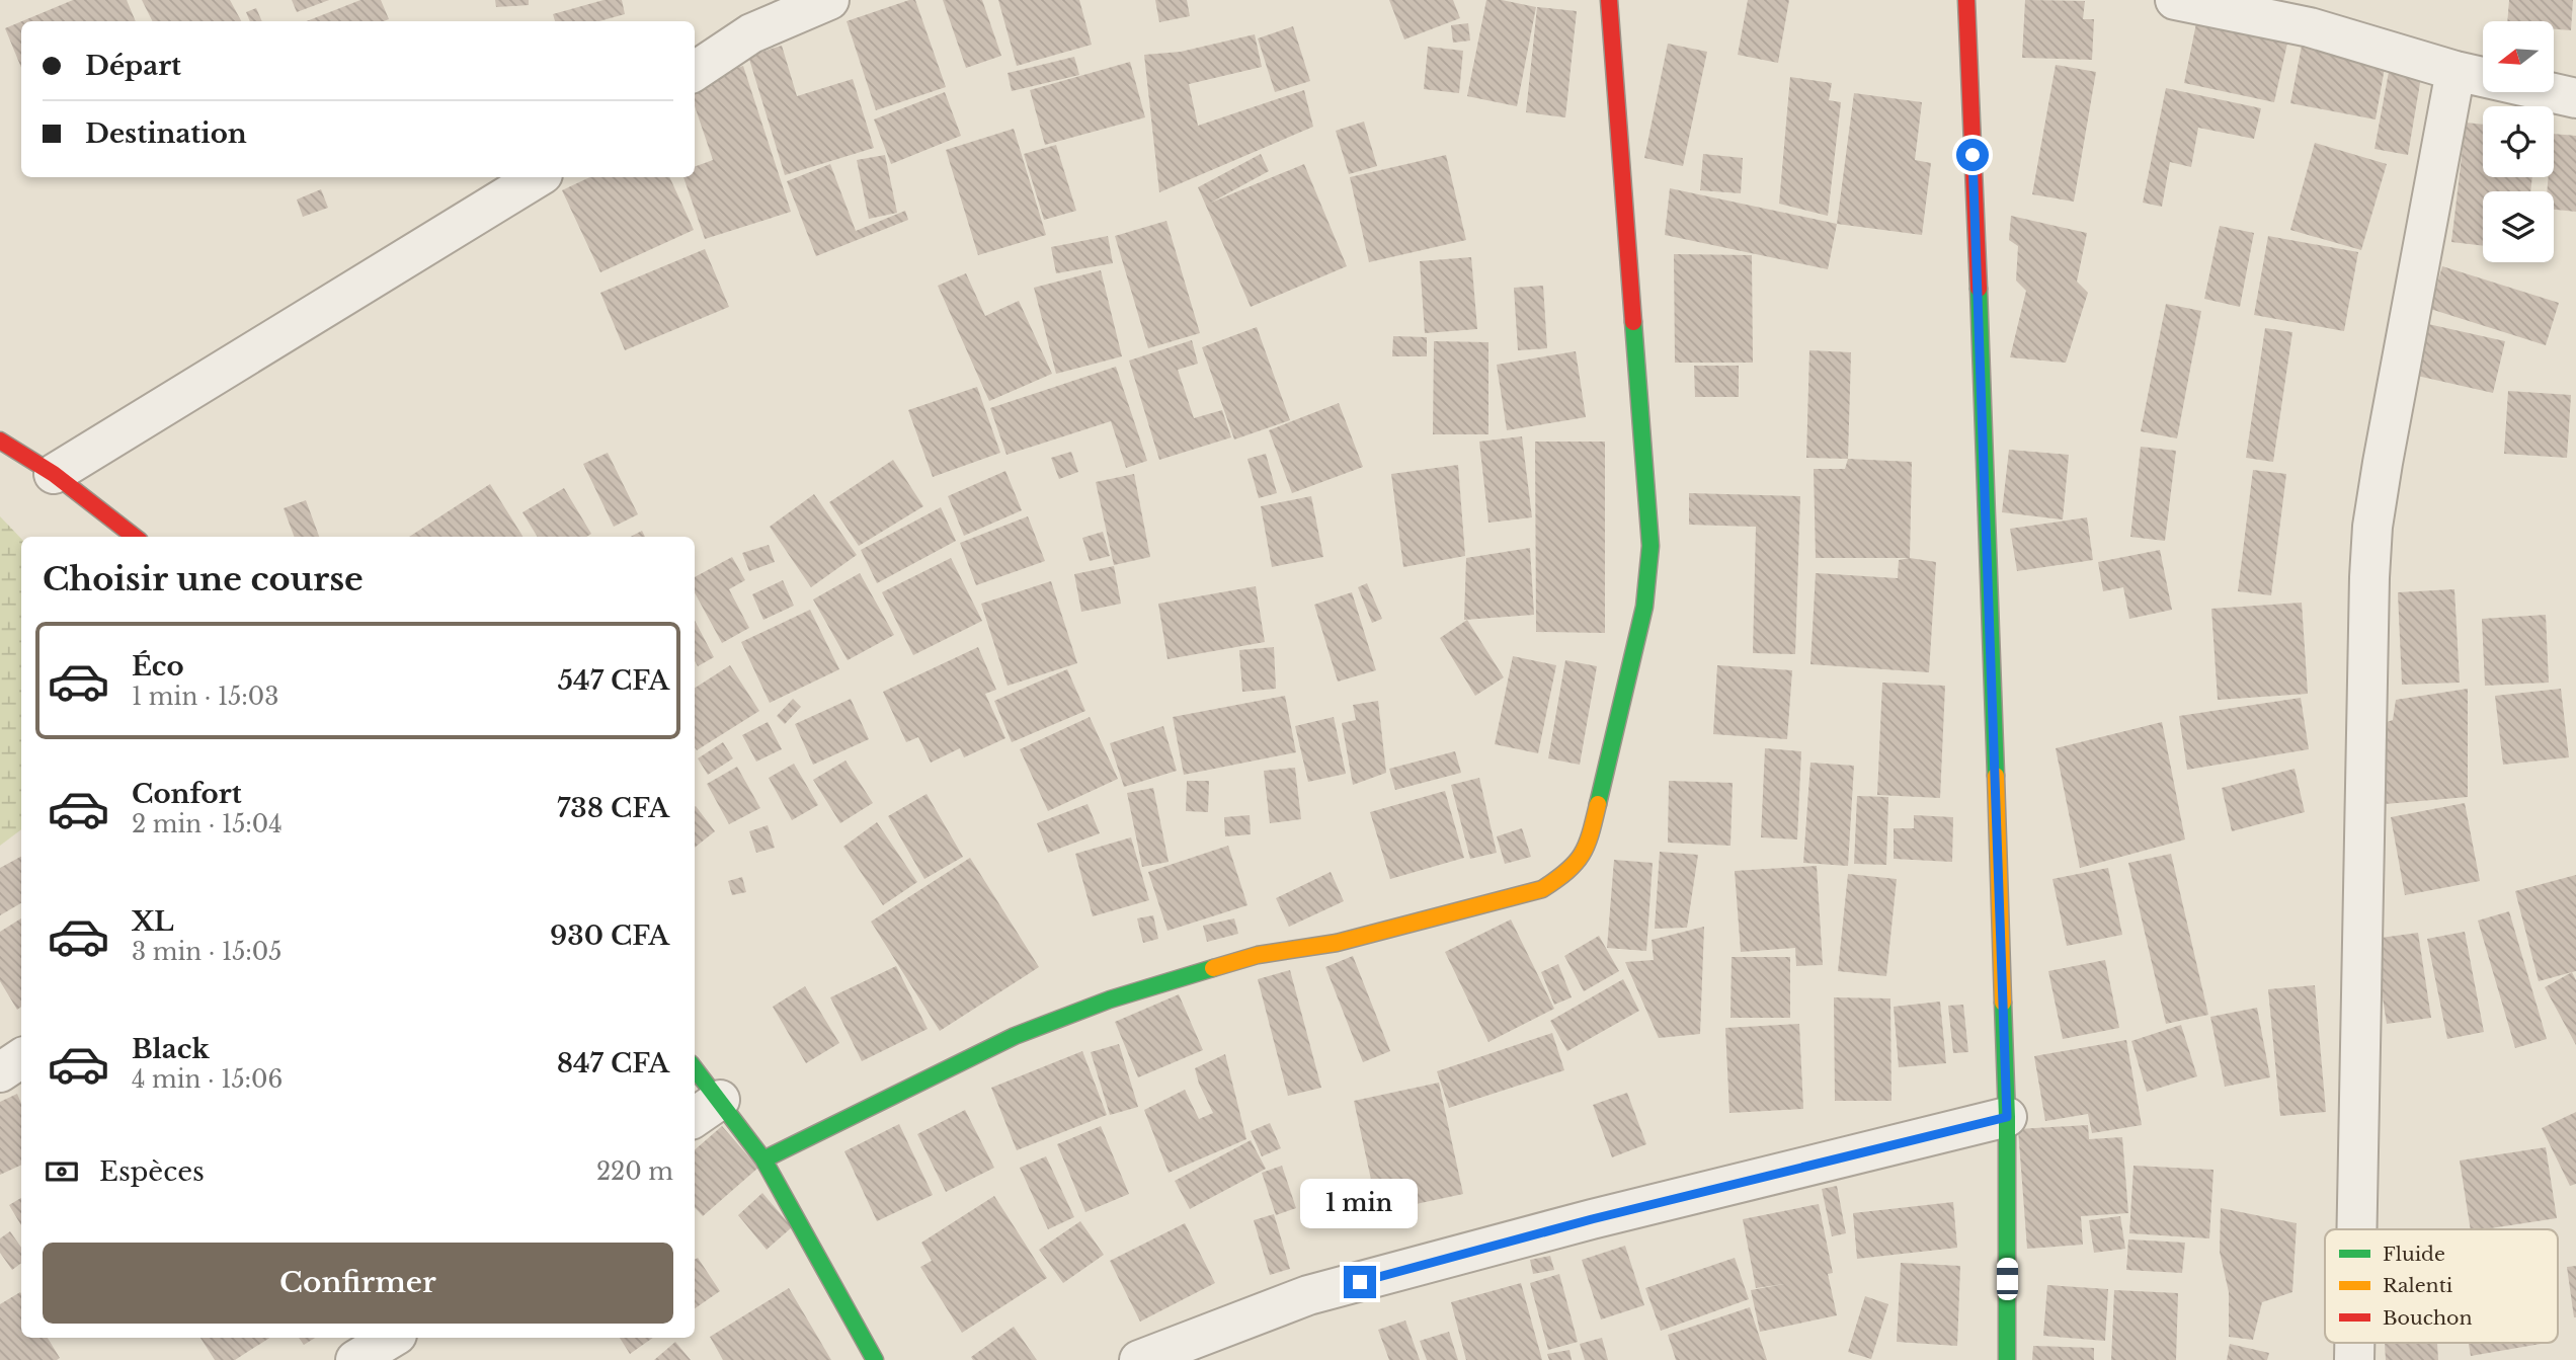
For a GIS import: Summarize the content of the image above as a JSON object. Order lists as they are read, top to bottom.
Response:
{
  "legend": ["Fluide", "Ralenti", "Bouchon"],
  "north": "left",
  "page": {
    "banner": ["Départ", "Destination"],
    "heading": "Choisir une course",
    "list": [
      {
        "name": "Éco",
        "note": "1 min · 15:03",
        "value": "547 CFA"
      },
      {
        "name": "Confort",
        "note": "2 min · 15:04",
        "value": "738 CFA"
      },
      {
        "name": "XL",
        "note": "3 min · 15:05",
        "value": "930 CFA"
      },
      {
        "name": "Black",
        "note": "4 min · 15:06",
        "value": "847 CFA"
      }
    ],
    "pay": ["Espèces", "220 m"],
    "bubble": "1 min",
    "buttons": "Confirmer"
  }
}
